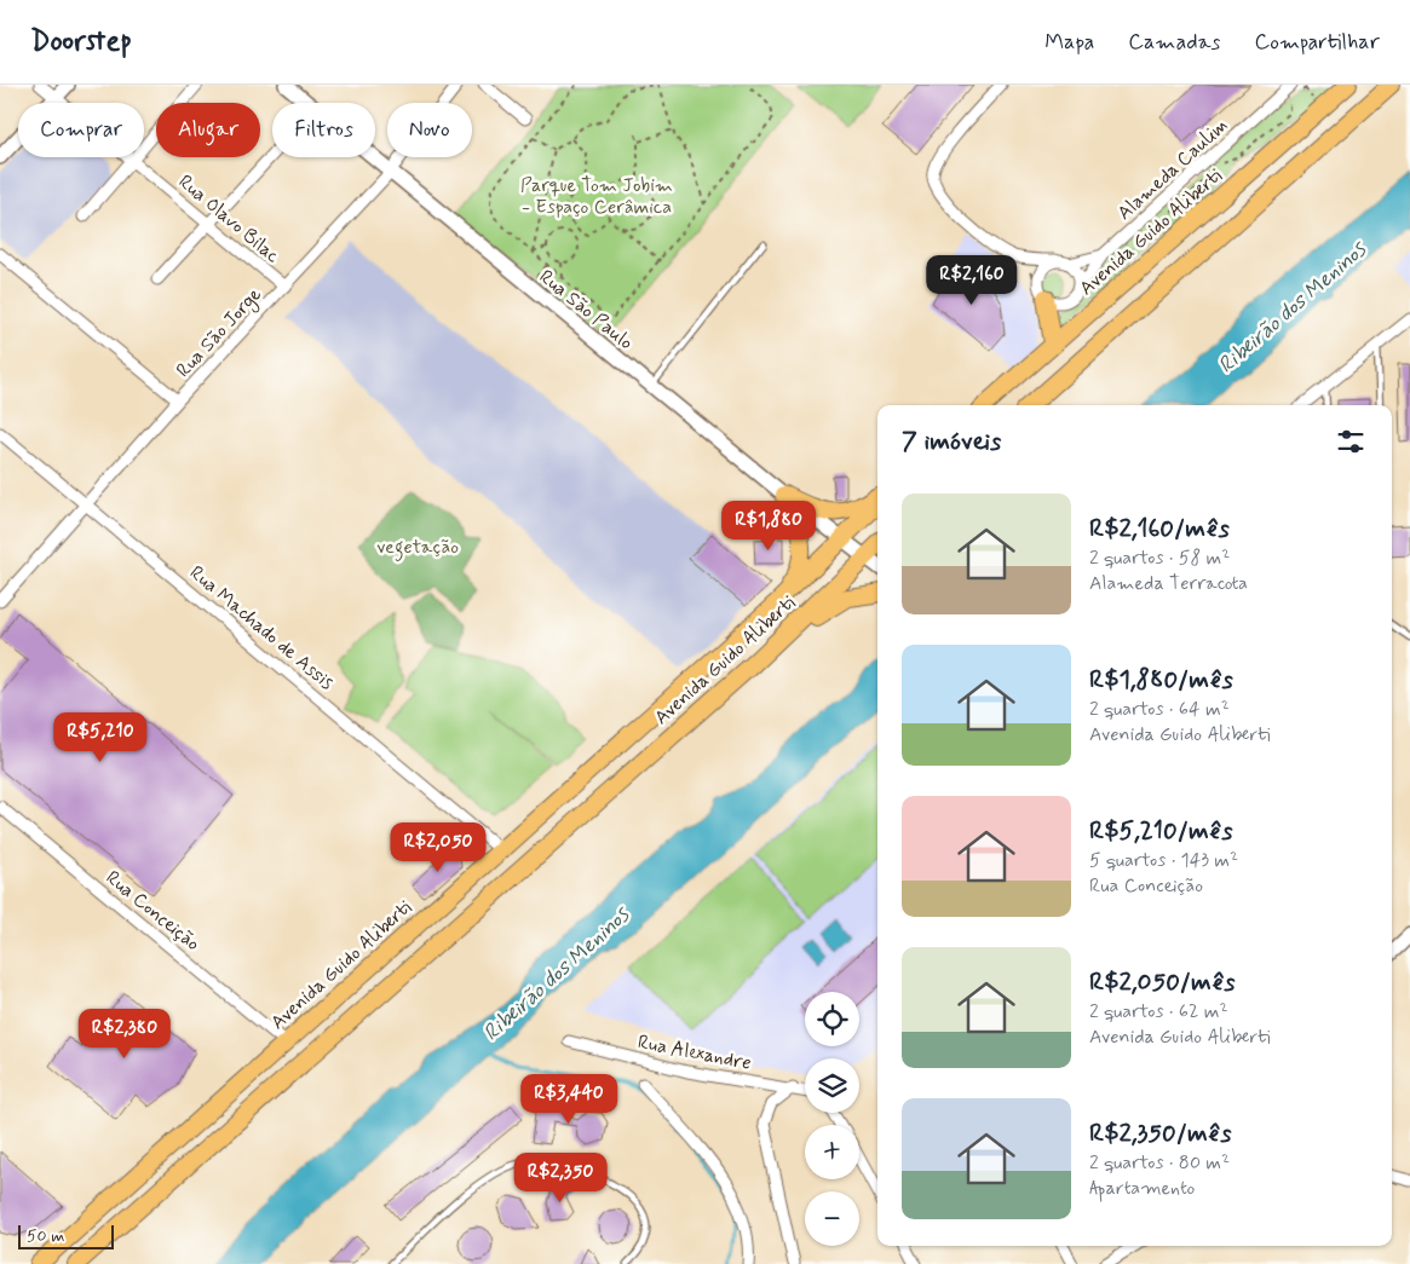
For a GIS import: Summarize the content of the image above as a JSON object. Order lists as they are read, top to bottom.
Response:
{
  "streets": {
    "main road": ["Avenida Guido Aliberti"],
    "street": [
      "Alameda Caulim",
      "Rua Olavo Bilac",
      "Rua São Paulo",
      "Rua São Jorge",
      "Rua Machado de Assis",
      "Rua Conceição",
      "Rua Alexandre"
    ]
  },
  "crossings": [
    ["Rua Olavo Bilac", "Rua São Jorge"],
    ["Avenida Guido Aliberti", "Rua São Paulo"],
    ["Avenida Guido Aliberti", "Rua Machado de Assis"],
    ["Avenida Guido Aliberti", "Rua Conceição"],
    ["Rua São Paulo", "Rua São Jorge"],
    ["Rua São Jorge", "Rua Machado de Assis"]
  ],
  "water": ["Ribeirão dos Meninos"],
  "parks": ["Parque Tom Jobim - Espaço Cerâmica", "vegetação"],
  "scale_bar": "50 m",
  "page": {
    "header": "Doorstep",
    "nav": ["Mapa", "Camadas", "Compartilhar"],
    "chip": [
      "Comprar",
      "Alugar",
      "Filtros",
      "Novo"
    ],
    "price": [
      "R$2,160",
      "R$1,880",
      "R$5,210",
      "R$2,050",
      "R$2,380",
      "R$3,440",
      "R$2,350"
    ],
    "heading": "7 imóveis",
    "list": [
      {
        "name": "R$2,160/mês",
        "note": "2 quartos · 58 m² · Alameda Terracota"
      },
      {
        "name": "R$1,880/mês",
        "note": "2 quartos · 64 m² · Avenida Guido Aliberti"
      },
      {
        "name": "R$5,210/mês",
        "note": "5 quartos · 143 m² · Rua Conceição"
      },
      {
        "name": "R$2,050/mês",
        "note": "2 quartos · 62 m² · Avenida Guido Aliberti"
      },
      {
        "name": "R$2,350/mês",
        "note": "2 quartos · 80 m² · Apartamento"
      }
    ],
    "map_buttons": ["+", "−"],
    "scale": "50 m"
  }
}
